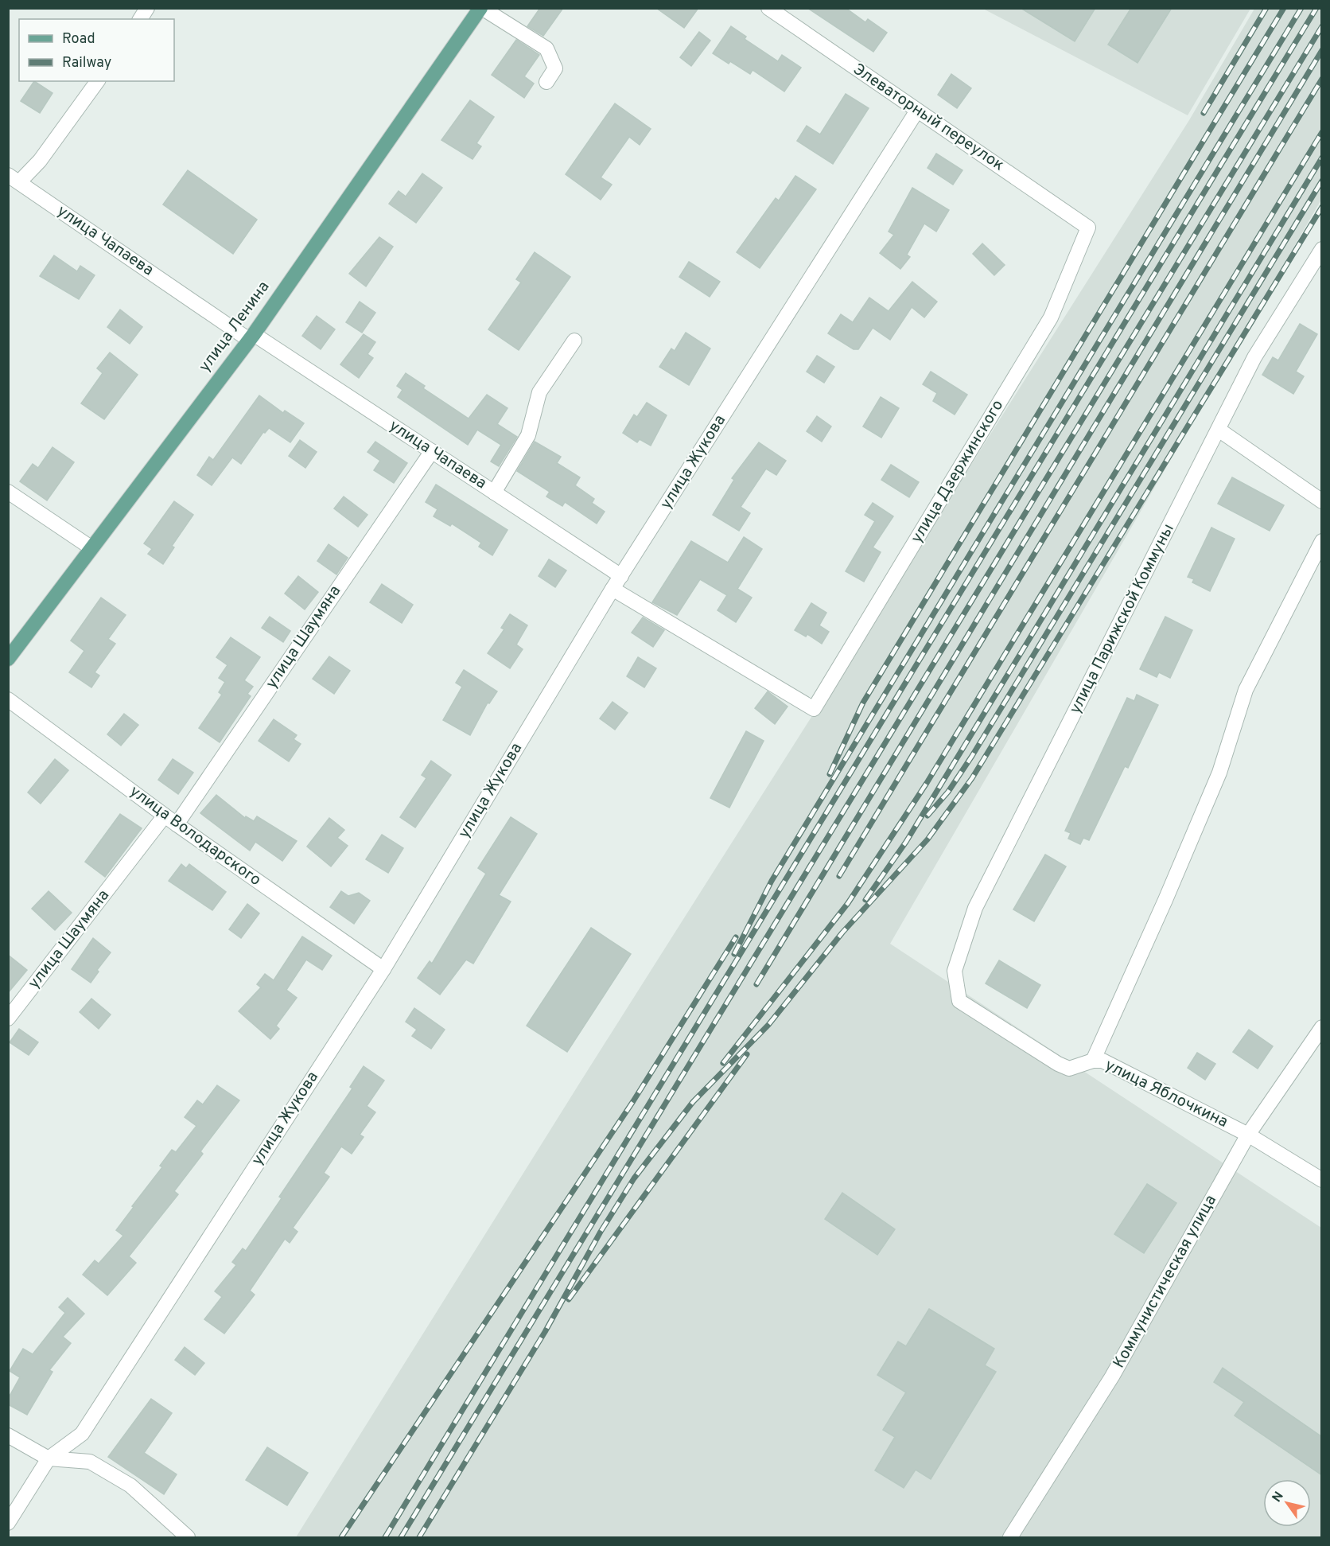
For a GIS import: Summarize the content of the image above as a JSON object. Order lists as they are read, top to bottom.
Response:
{
  "streets": {
    "main road": ["улица Ленина"],
    "street": [
      "Элеваторный переулок",
      "улица Чапаева",
      "улица Жукова",
      "улица Дзержинского",
      "улица Парижской Коммуны",
      "улица Шаумяна",
      "улица Володарского",
      "улица Яблочкина",
      "Коммунистическая улица"
    ]
  },
  "crossings": [
    ["Элеваторный переулок", "улица Жукова"],
    ["Элеваторный переулок", "улица Дзержинского"],
    ["улица Чапаева", "улица Ленина"],
    ["улица Чапаева", "улица Жукова"],
    ["улица Чапаева", "улица Шаумяна"],
    ["улица Жукова", "улица Дзержинского"],
    ["улица Жукова", "улица Володарского"],
    ["улица Парижской Коммуны", "улица Яблочкина"],
    ["улица Шаумяна", "улица Володарского"],
    ["улица Яблочкина", "Коммунистическая улица"]
  ],
  "legend": ["Road", "Railway"],
  "north": "top left"
}
